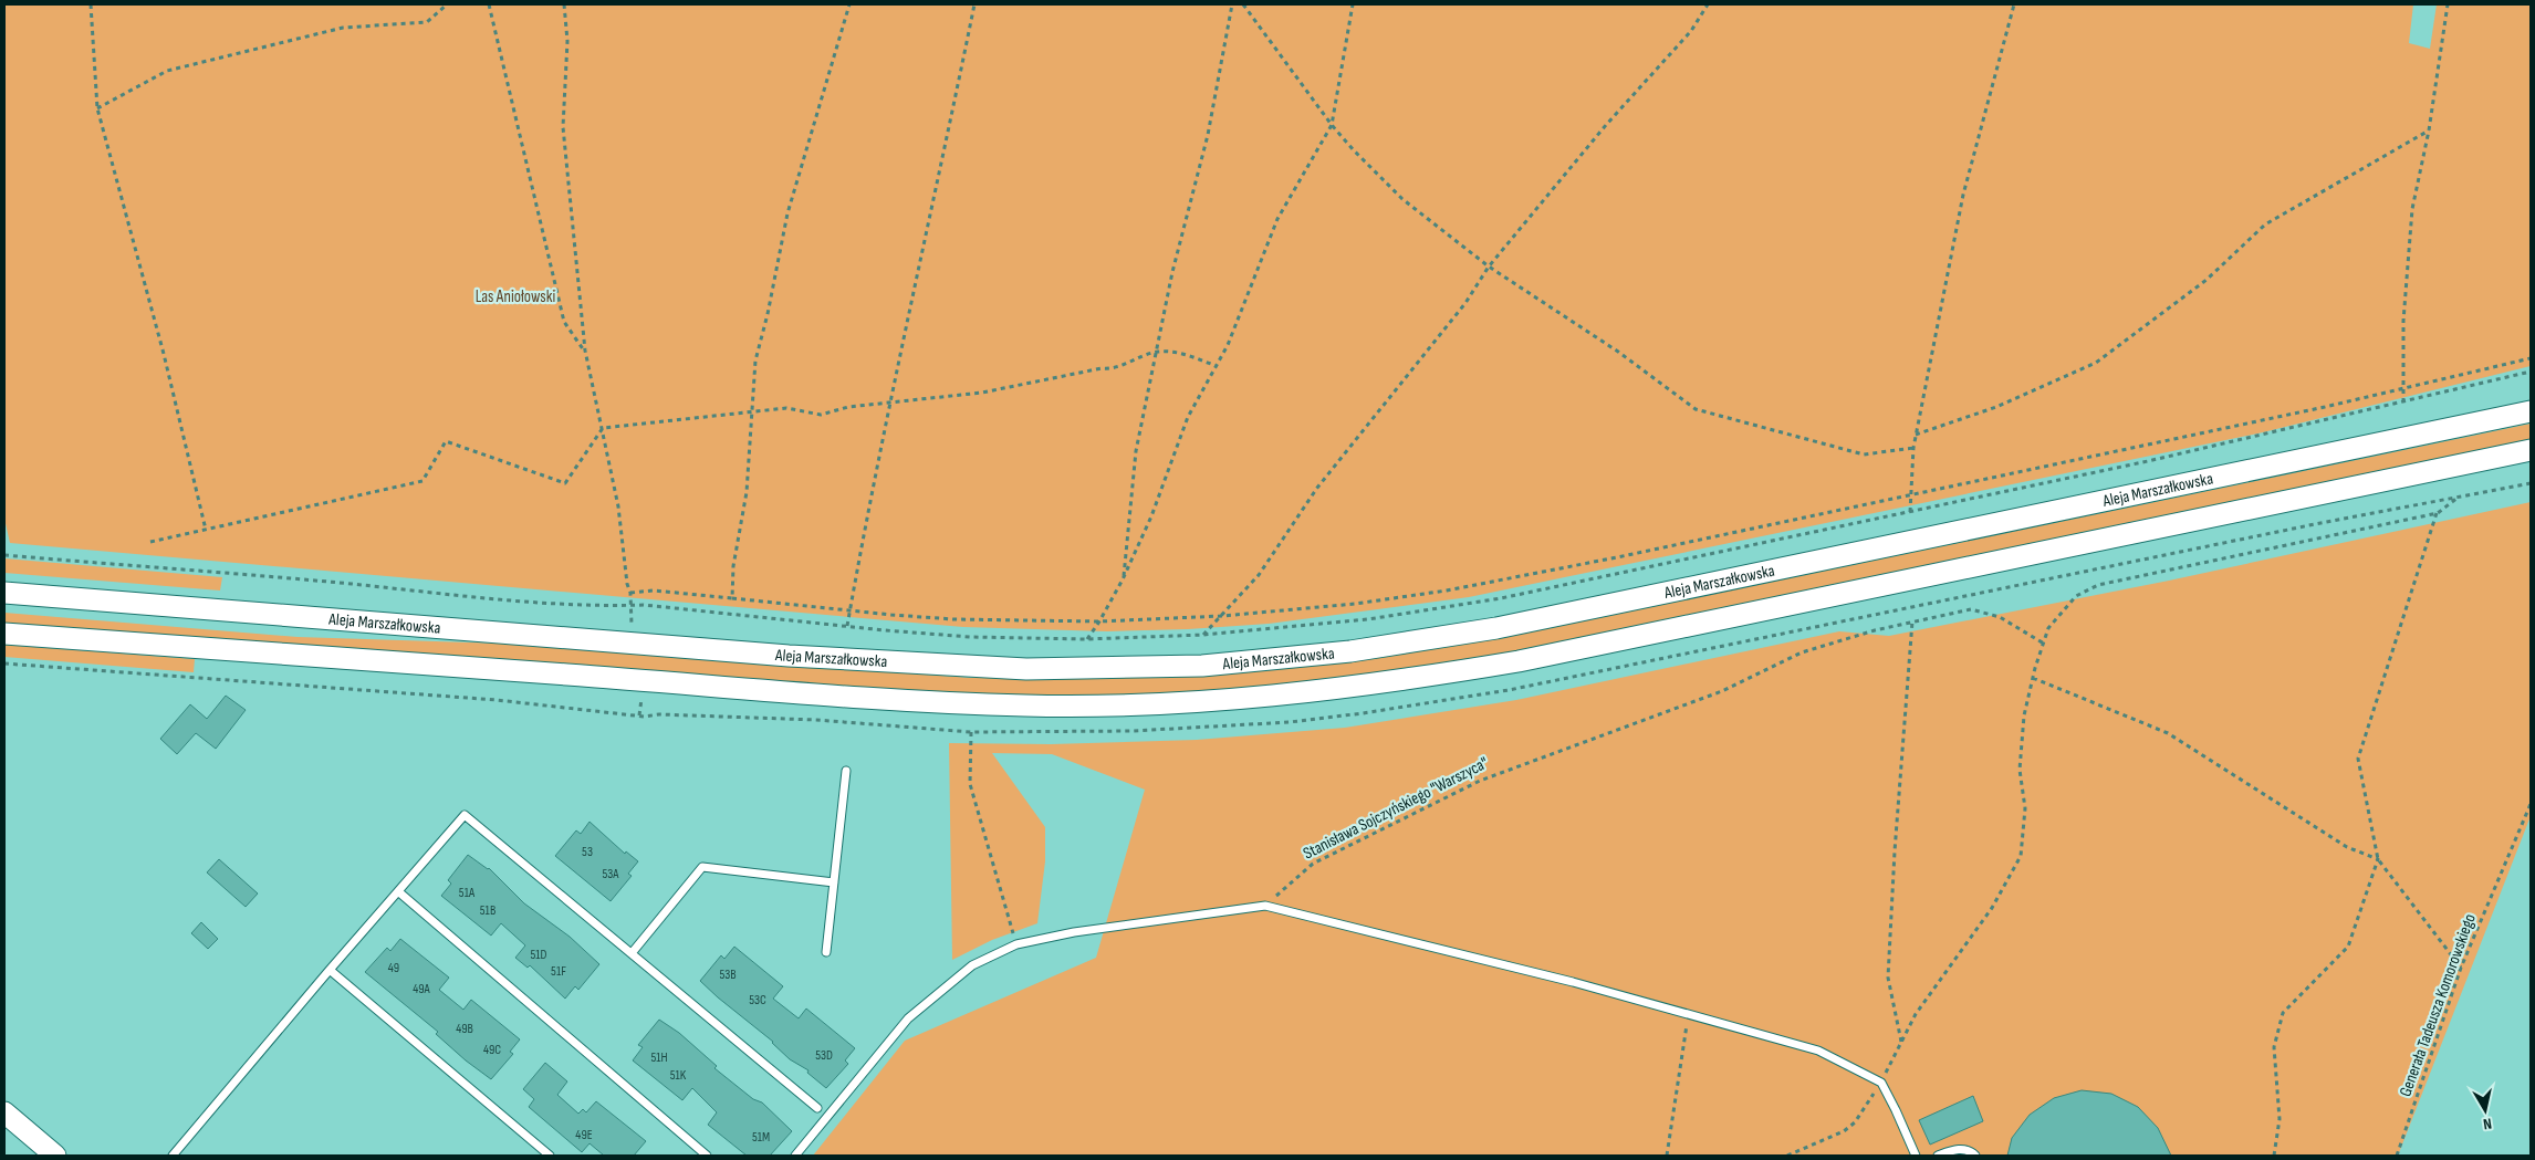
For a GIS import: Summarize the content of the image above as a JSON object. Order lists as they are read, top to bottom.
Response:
{
  "streets": {
    "main road": ["Aleja Marszałkowska"],
    "path": ["Stanisława Sojczyńskiego \"Warszyca\"", "Generała Tadeusza Komorowskiego"]
  },
  "parks": ["Las Aniołowski"],
  "house_numbers": [
    "53",
    "53A",
    "51A",
    "51B",
    "51D",
    "49",
    "51F",
    "53B",
    "49A",
    "53C",
    "49B",
    "49C",
    "53D",
    "51H",
    "51K",
    "49E",
    "51M"
  ],
  "north": "bottom"
}
